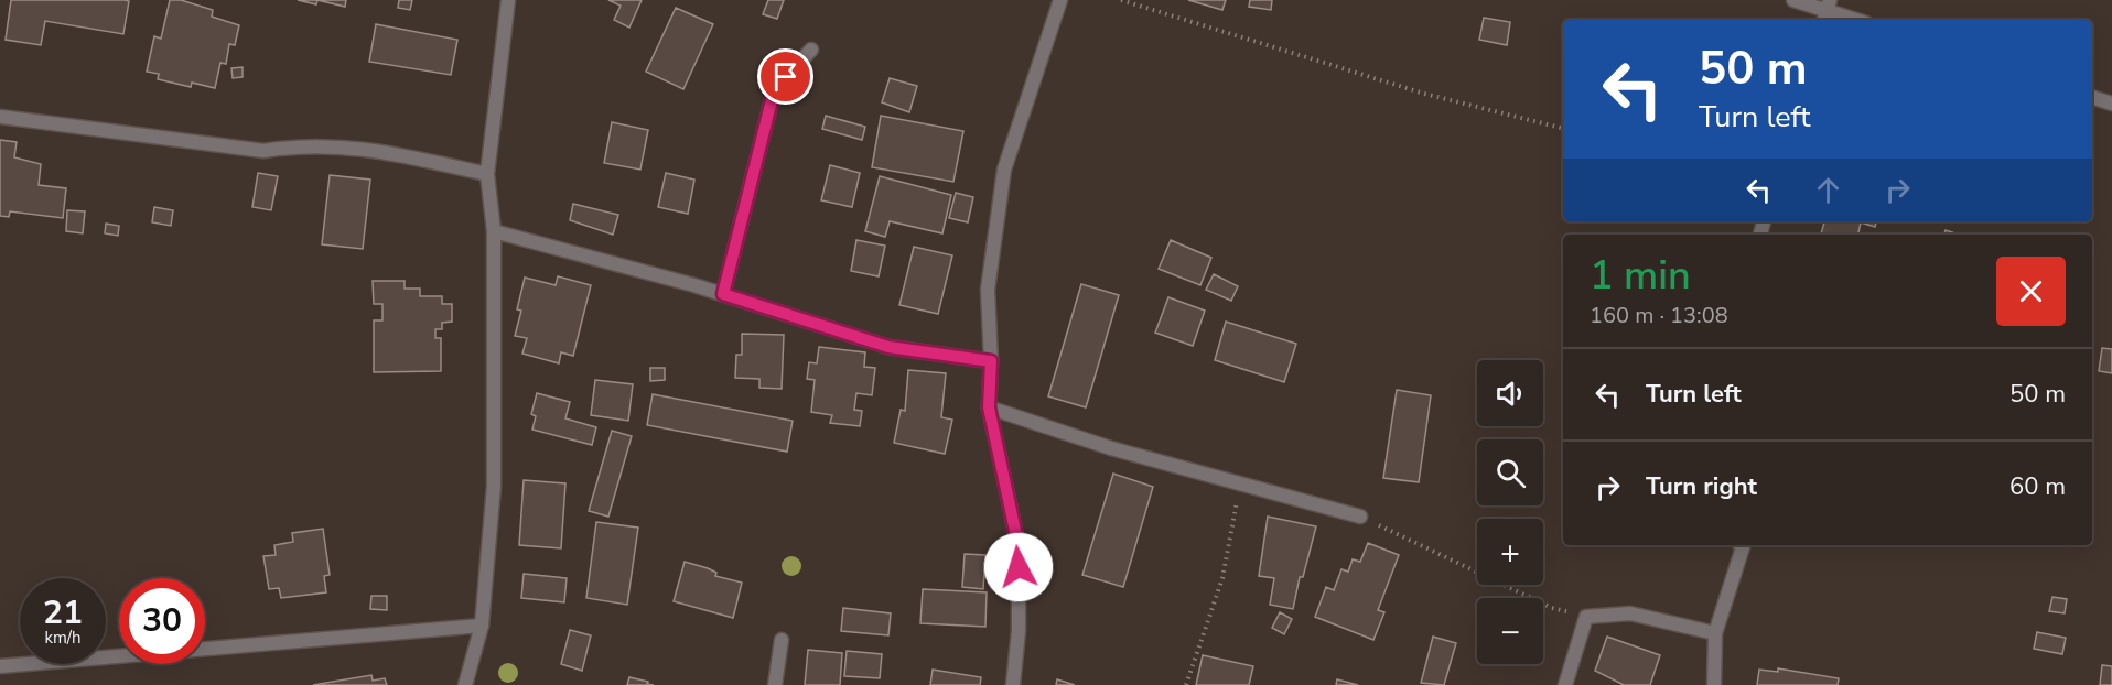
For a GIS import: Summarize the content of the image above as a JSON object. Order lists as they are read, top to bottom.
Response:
{
  "page": {
    "turn": ["50 m", "Turn left"],
    "heading": ["1 min", "160 m · 13:08"],
    "list": [
      {
        "name": "Turn left",
        "value": "50 m"
      },
      {
        "name": "Turn right",
        "value": "60 m"
      }
    ],
    "map_buttons": ["+", "−"],
    "speed": "21 km/h",
    "limit": "30"
  }
}
